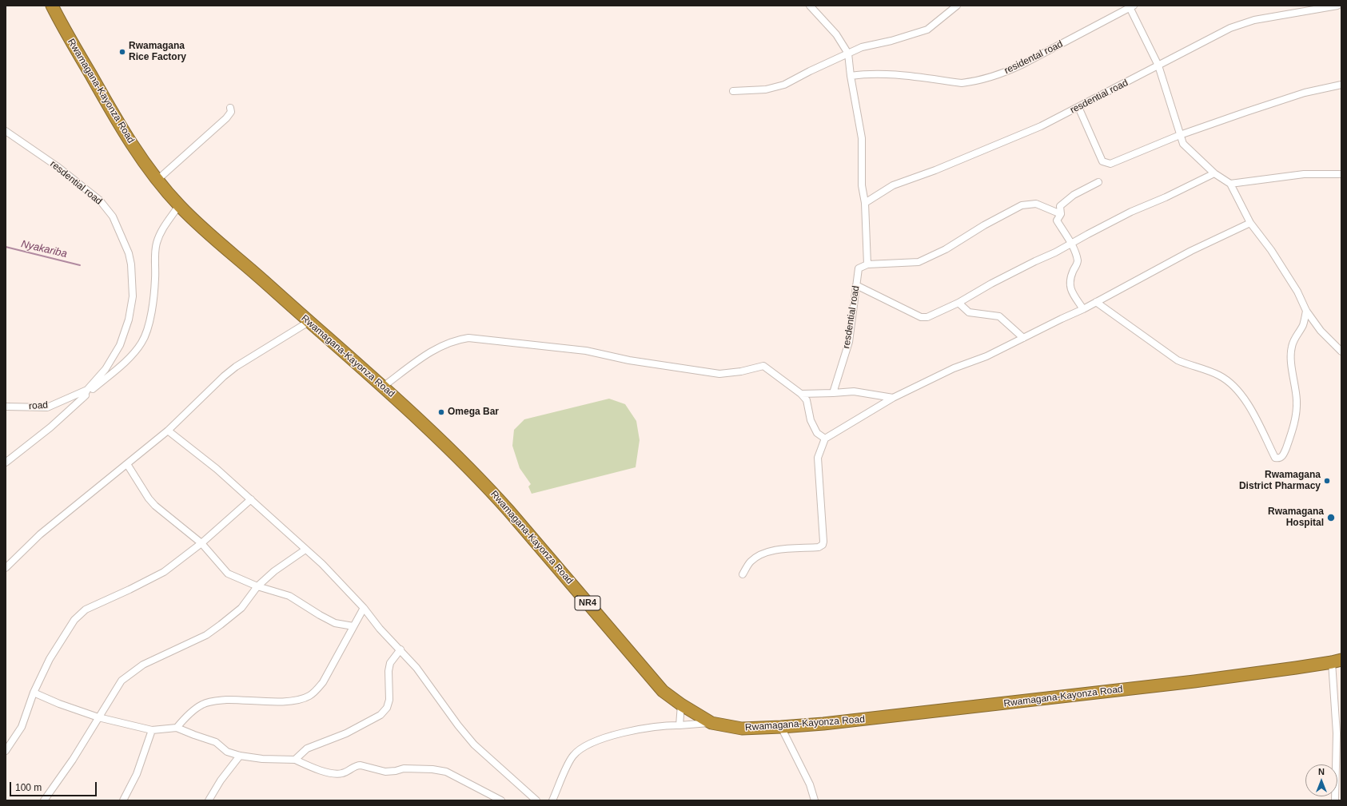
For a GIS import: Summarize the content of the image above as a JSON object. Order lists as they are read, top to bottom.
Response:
{
  "streets": {
    "highway": ["Rwamagana-Kayonza Road", "NR4"],
    "street": ["residental road", "resdential road", "road"]
  },
  "crossings": [
    ["resdential road", "road"]
  ],
  "water": ["Nyakariba"],
  "places": [
    "Rwamagana Rice Factory",
    "Omega Bar",
    "Rwamagana District Pharmacy",
    "Rwamagana Hospital"
  ],
  "scale_bar": "100 m",
  "north": "top"
}
